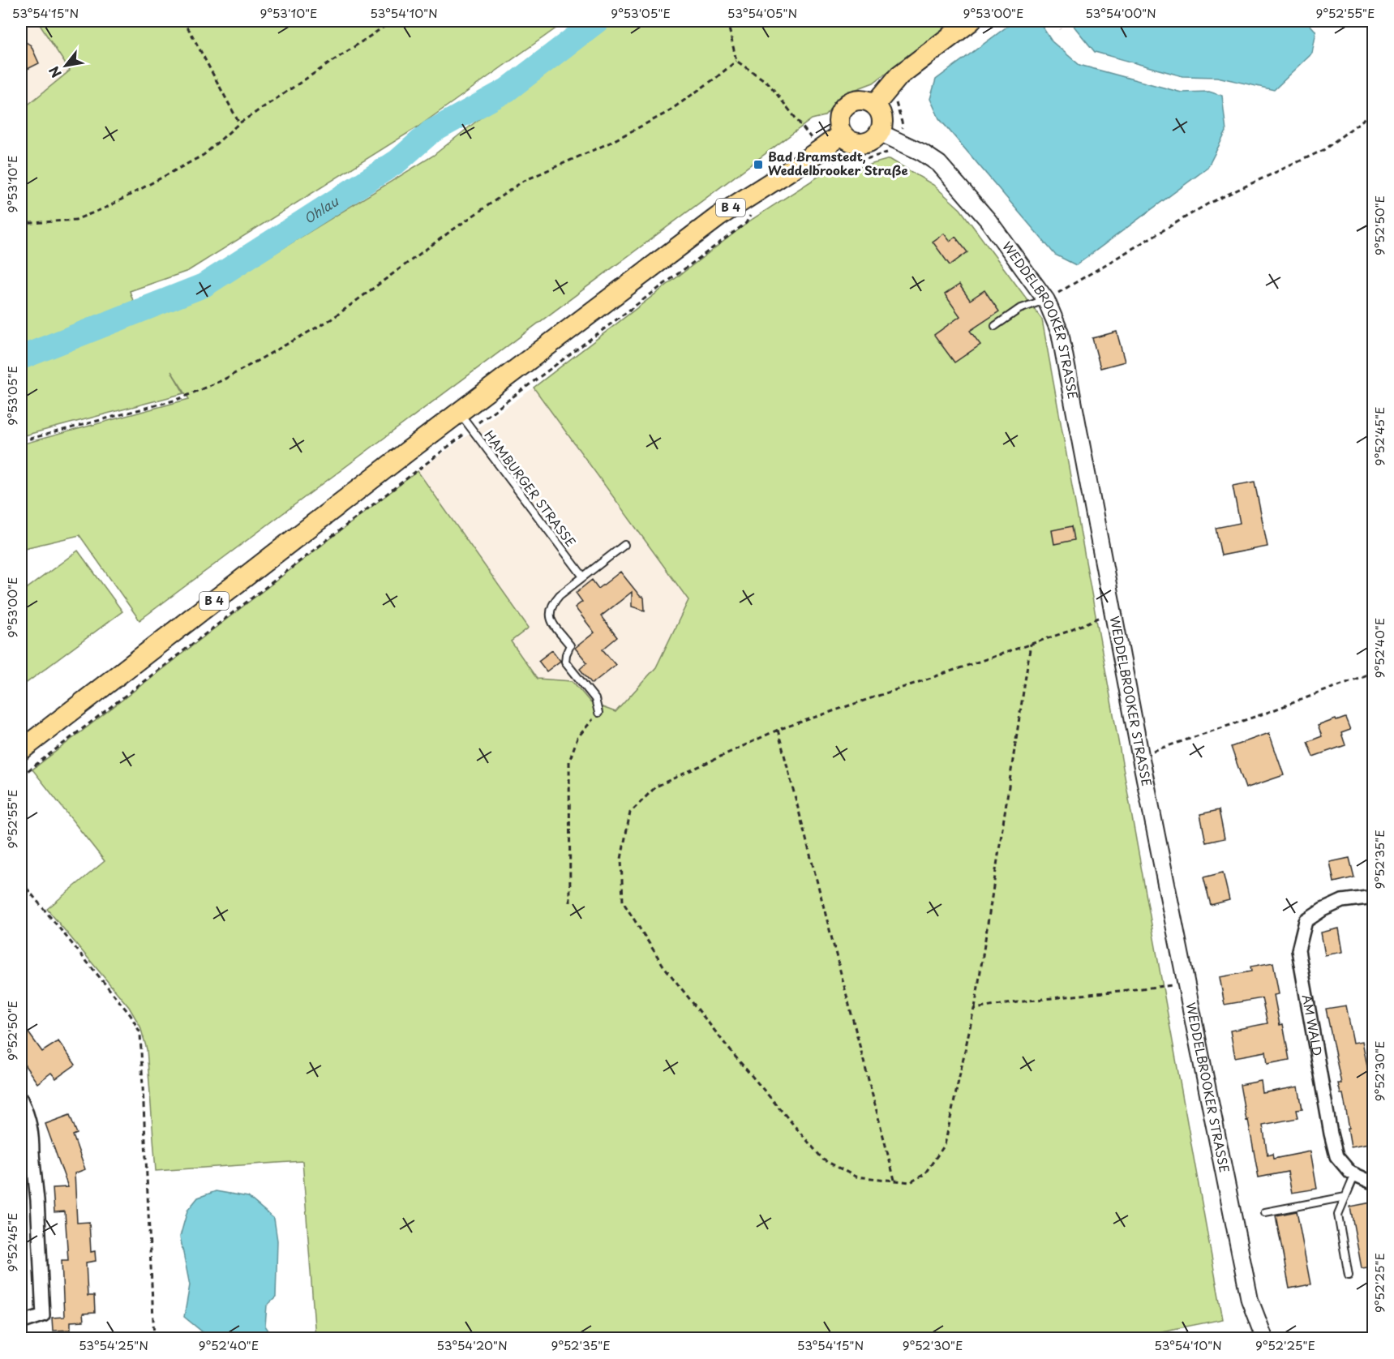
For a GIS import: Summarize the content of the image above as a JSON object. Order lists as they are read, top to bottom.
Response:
{
  "streets": {
    "main road": ["B 4"],
    "street": ["WEDDELBROOKER STRASSE", "AM WALD"],
    "lane": ["HAMBURGER STRASSE"]
  },
  "crossings": [
    ["B 4", "WEDDELBROOKER STRASSE"],
    ["B 4", "HAMBURGER STRASSE"]
  ],
  "water": ["Ohlau"],
  "places": {
    "transit": ["Bad Bramstedt, Weddelbrooker Straße"]
  },
  "north": "bottom left",
  "coordinates": [
    "53°54'15\"N",
    "9°53'10\"E",
    "53°54'10\"N",
    "9°53'05\"E",
    "53°54'05\"N",
    "9°53'00\"E",
    "53°54'00\"N",
    "9°52'55\"E",
    "9°52'50\"E",
    "9°52'45\"E",
    "9°52'40\"E",
    "9°52'35\"E",
    "9°52'30\"E",
    "9°52'25\"E",
    "53°54'25\"N",
    "53°54'20\"N"
  ]
}
